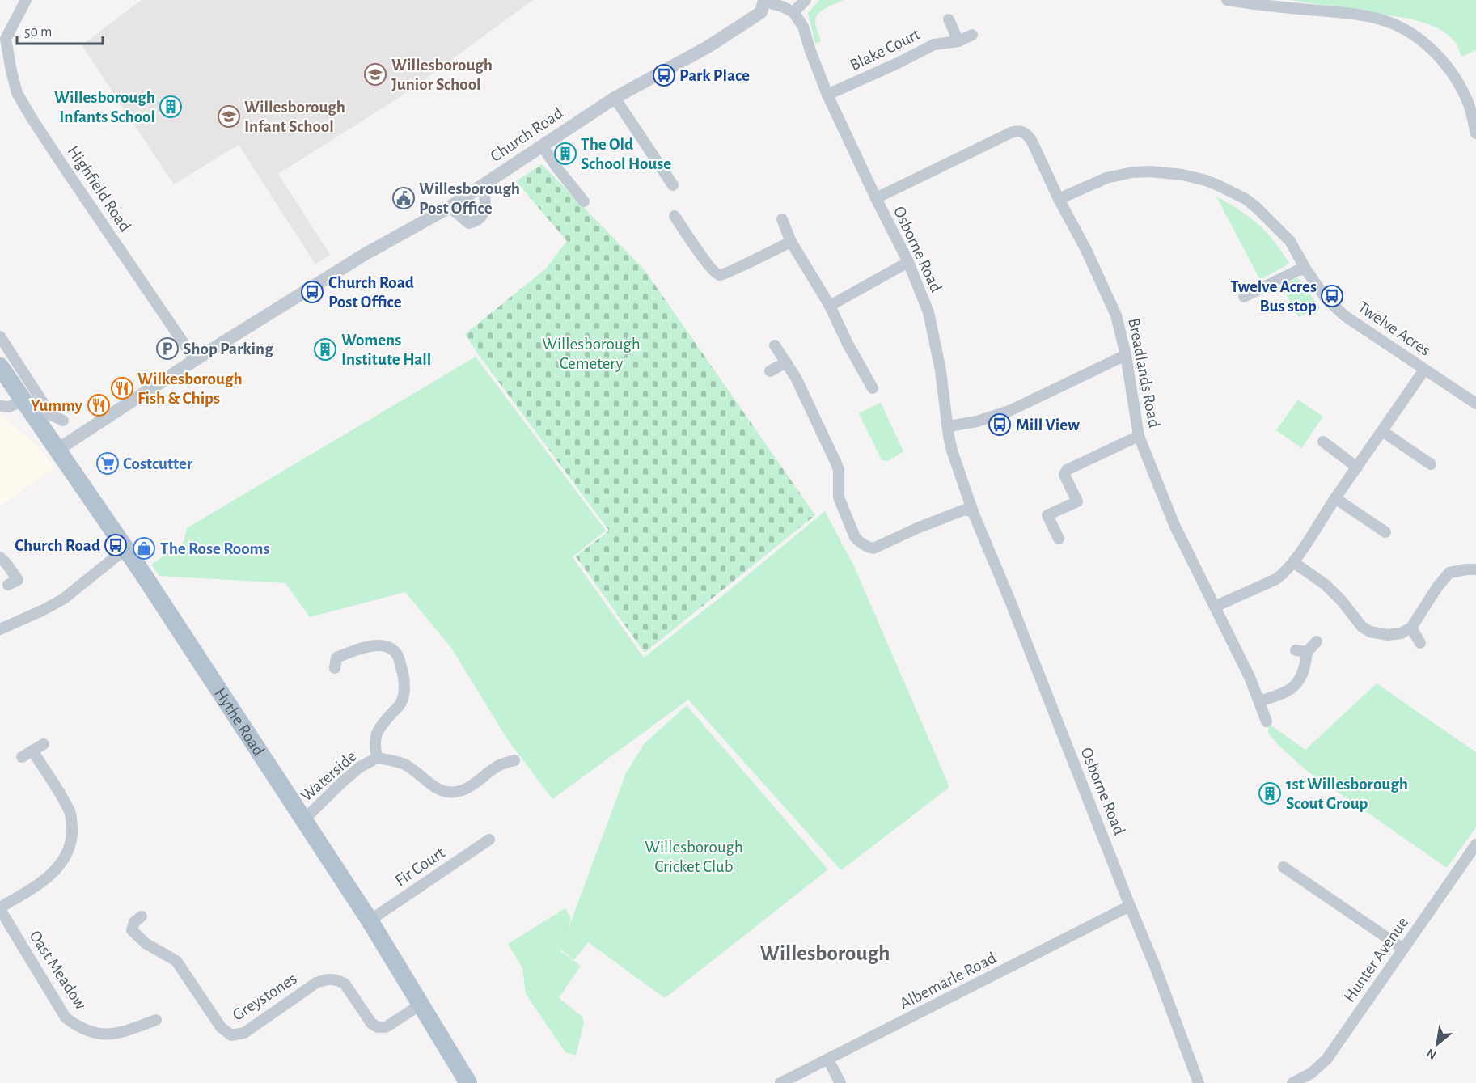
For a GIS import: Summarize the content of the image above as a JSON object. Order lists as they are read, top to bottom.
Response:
{
  "streets": {
    "main road": ["Hythe Road"],
    "street": [
      "Blake Court",
      "Church Road",
      "Highfield Road",
      "Osborne Road",
      "Twelve Acres",
      "Breadlands Road",
      "Waterside",
      "Fir Court",
      "Hunter Avenue",
      "Oast Meadow",
      "Albemarle Road",
      "Greystones"
    ]
  },
  "crossings": [
    ["Blake Court", "Osborne Road"],
    ["Church Road", "Highfield Road"],
    ["Church Road", "Hythe Road"],
    ["Osborne Road", "Breadlands Road"],
    ["Osborne Road", "Albemarle Road"],
    ["Twelve Acres", "Breadlands Road"],
    ["Hythe Road", "Waterside"],
    ["Hythe Road", "Fir Court"],
    ["Hythe Road", "Greystones"]
  ],
  "districts": ["Willesborough"],
  "parks": ["Willesborough Cemetery", "Willesborough Cricket Club"],
  "places": {
    "school or university": ["Willesborough Junior School", "Willesborough Infant School"],
    "bus stop": [
      "Park Place",
      "Church Road Post Office",
      "Twelve Acres Bus stop",
      "Mill View",
      "Church Road"
    ],
    "building": [
      "Willesborough Infants School",
      "The Old School House",
      "Womens Institute Hall",
      "1st Willesborough Scout Group"
    ],
    "public building": ["Willesborough Post Office"],
    "parking": ["Shop Parking"],
    "restaurant": ["Wilkesborough Fish & Chips", "Yummy"],
    "supermarket": ["Costcutter"],
    "shop": ["The Rose Rooms"]
  },
  "scale_bar": "50 m",
  "north": "bottom left"
}
